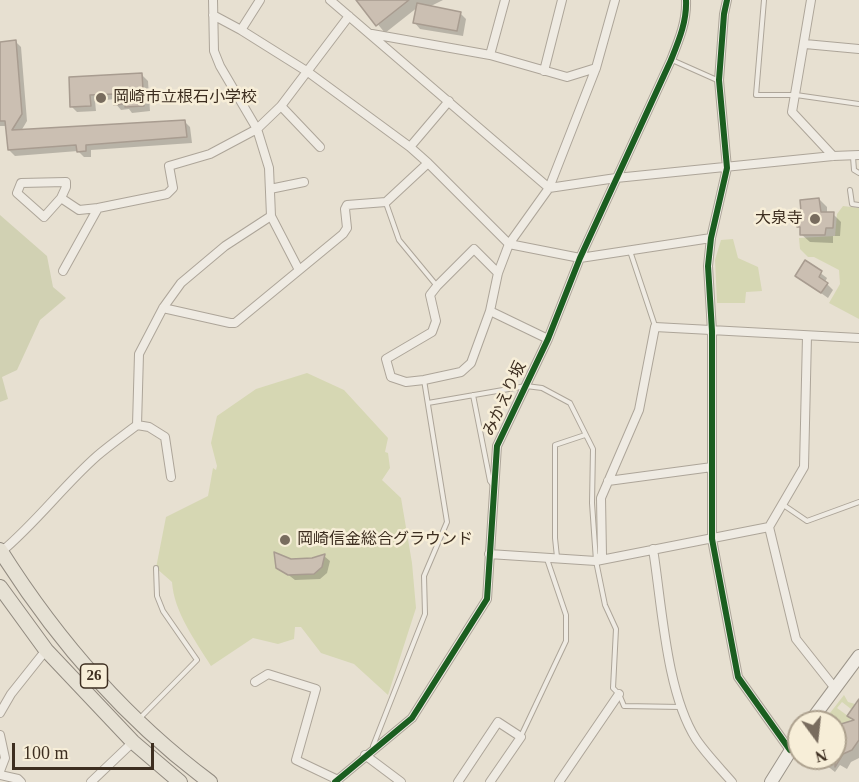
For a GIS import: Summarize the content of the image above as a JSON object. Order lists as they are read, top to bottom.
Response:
{
  "streets": {
    "main road": ["26"],
    "street": ["みかえり坂"]
  },
  "places": ["岡崎市立根石小学校", "大泉寺", "岡崎信金総合グラウンド"],
  "scale_bar": "100 m",
  "north": "bottom"
}
